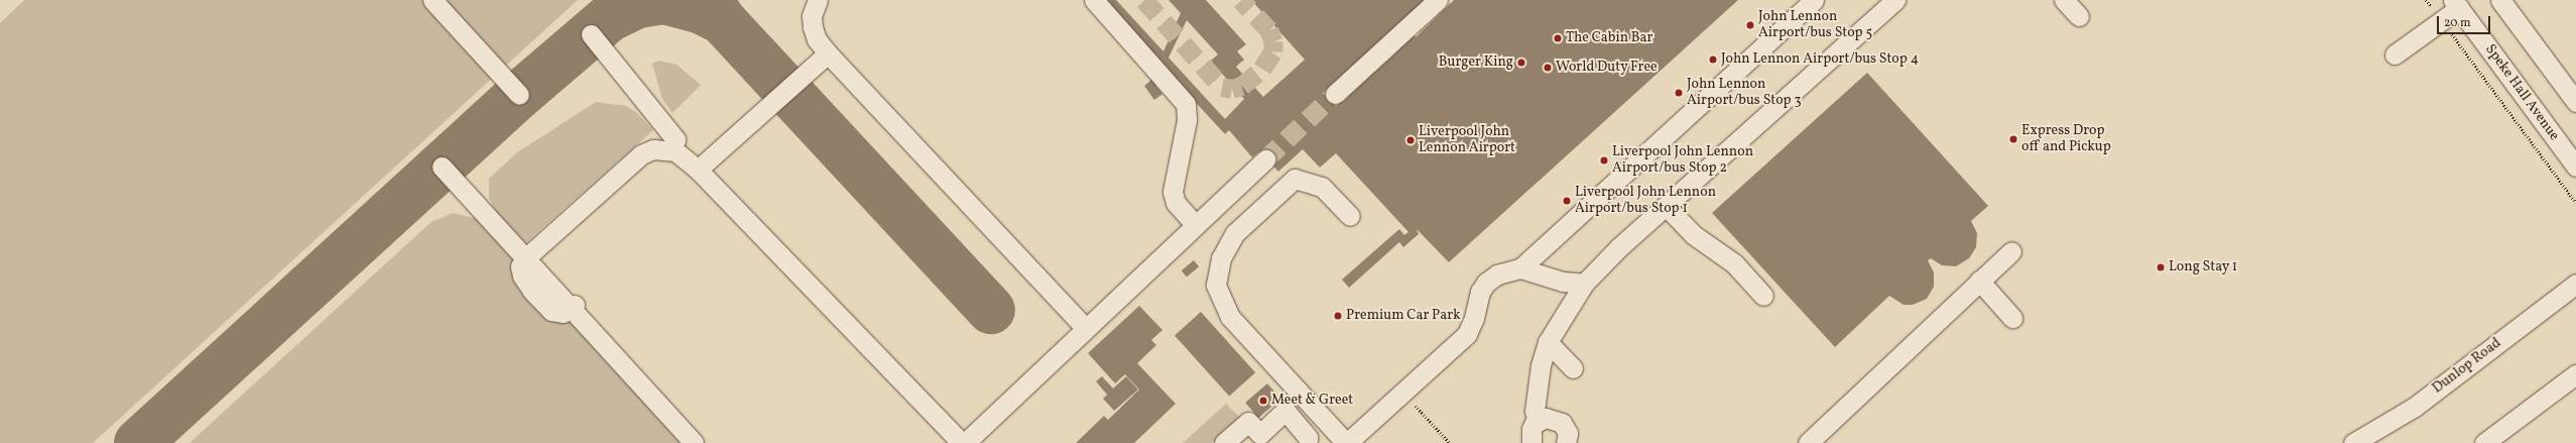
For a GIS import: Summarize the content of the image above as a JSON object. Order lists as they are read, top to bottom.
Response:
{
  "streets": {
    "street": ["Speke Hall Avenue", "Dunlop Road"]
  },
  "places": [
    "John Lennon Airport/bus Stop 5",
    "The Cabin Bar",
    "John Lennon Airport/bus Stop 4",
    "Burger King",
    "World Duty Free",
    "John Lennon Airport/bus Stop 3",
    "Express Drop off and Pickup",
    "Liverpool John Lennon Airport",
    "Liverpool John Lennon Airport/bus Stop 2",
    "Liverpool John Lennon Airport/bus Stop 1",
    "Long Stay 1",
    "Premium Car Park",
    "Meet & Greet"
  ],
  "scale_bar": "20 m"
}
